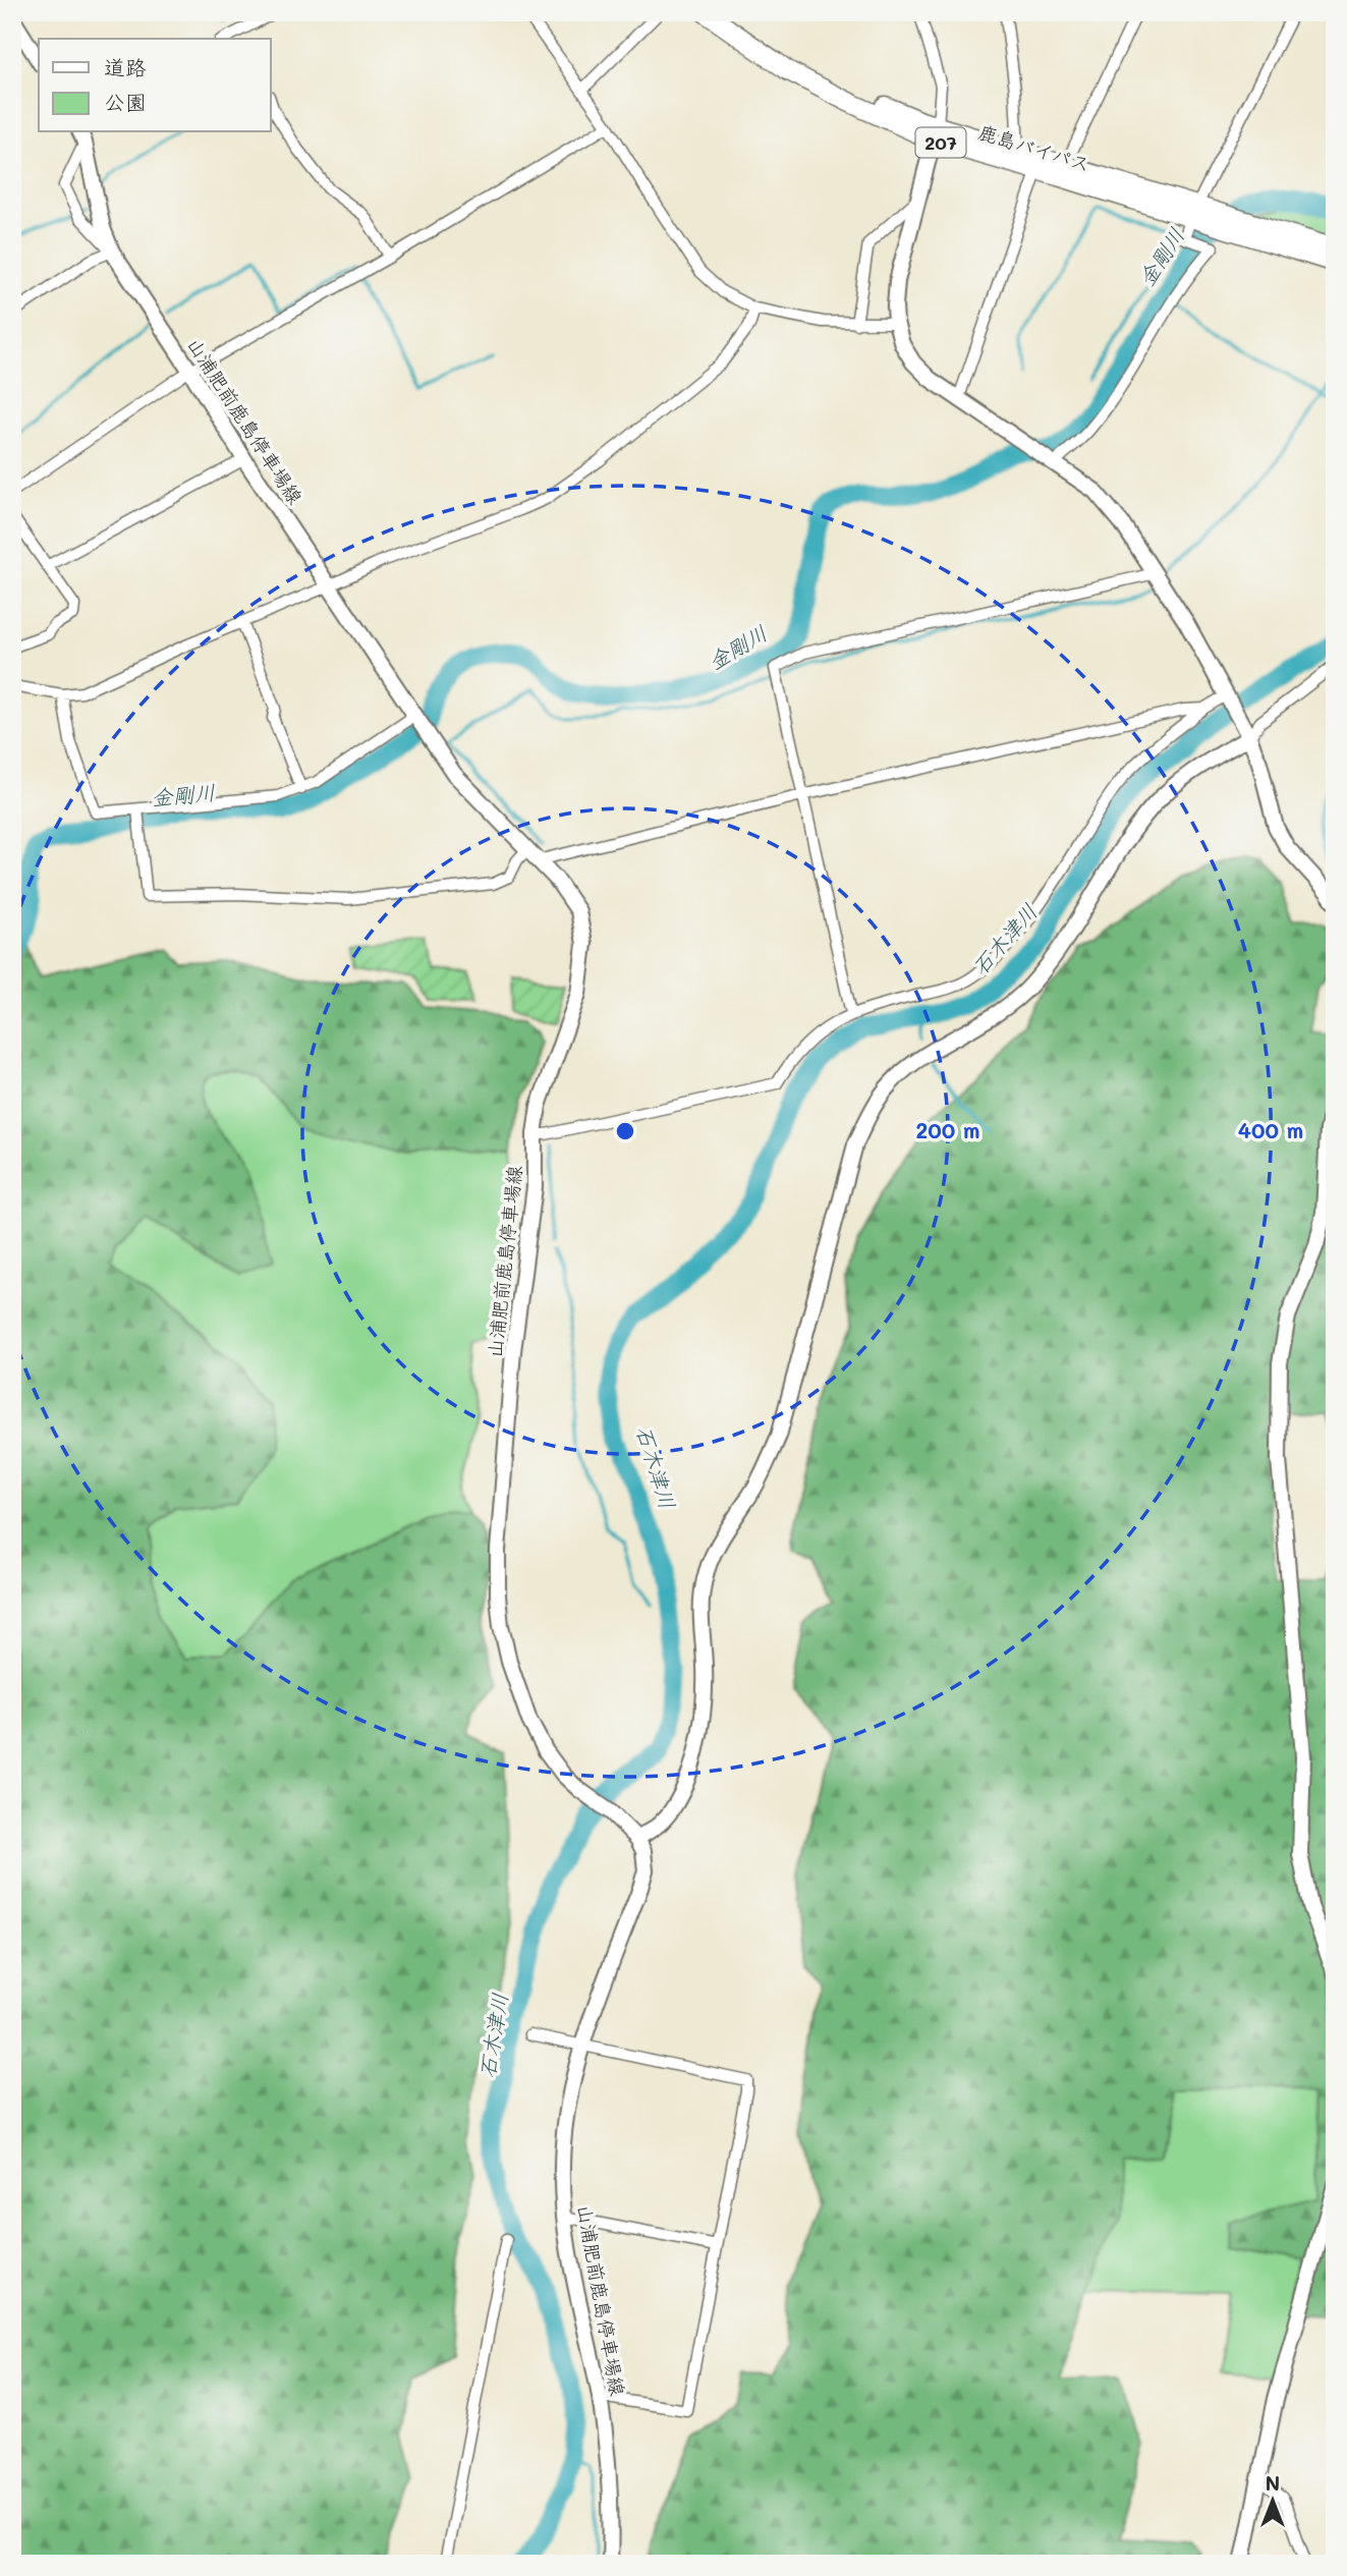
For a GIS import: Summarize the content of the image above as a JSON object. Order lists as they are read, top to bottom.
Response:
{
  "streets": {
    "highway": ["207", "鹿島バイパス"],
    "street": ["山浦肥前鹿島停車場線"]
  },
  "water": ["金剛川", "石木津川"],
  "legend": ["道路", "公園"],
  "north": "top",
  "rings": ["200 m", "400 m"]
}
